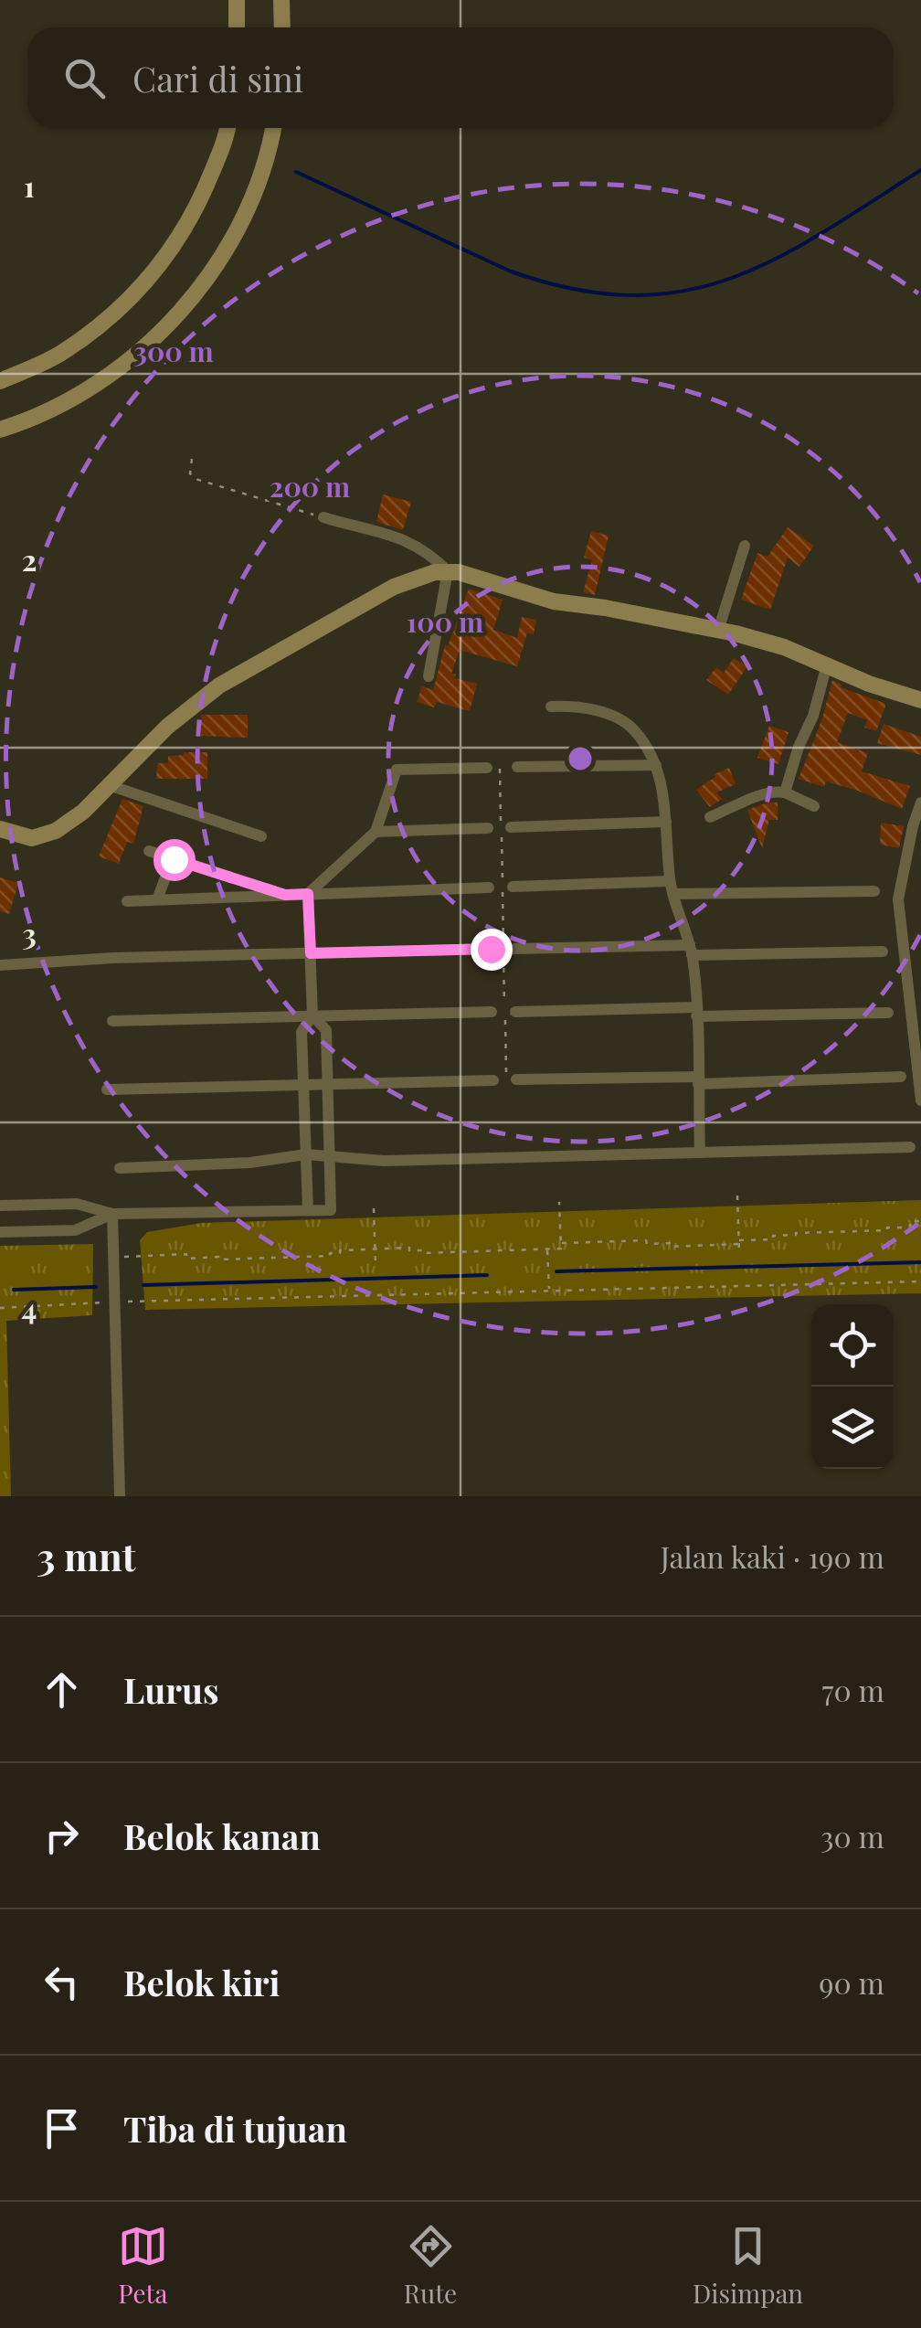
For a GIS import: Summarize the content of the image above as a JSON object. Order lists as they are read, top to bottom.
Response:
{
  "page": {
    "search": "Cari di sini",
    "heading": ["3 mnt", "Jalan kaki · 190 m"],
    "list": [
      ["Lurus", "70 m"],
      ["Belok kanan", "30 m"],
      ["Belok kiri", "90 m"],
      "Tiba di tujuan"
    ],
    "nav": ["Peta", "Rute", "Disimpan"]
  },
  "grid": {
    "rows": [
      "1",
      "2",
      "3",
      "4"
    ]
  },
  "rings": ["300 m", "200 m", "100 m"]
}
